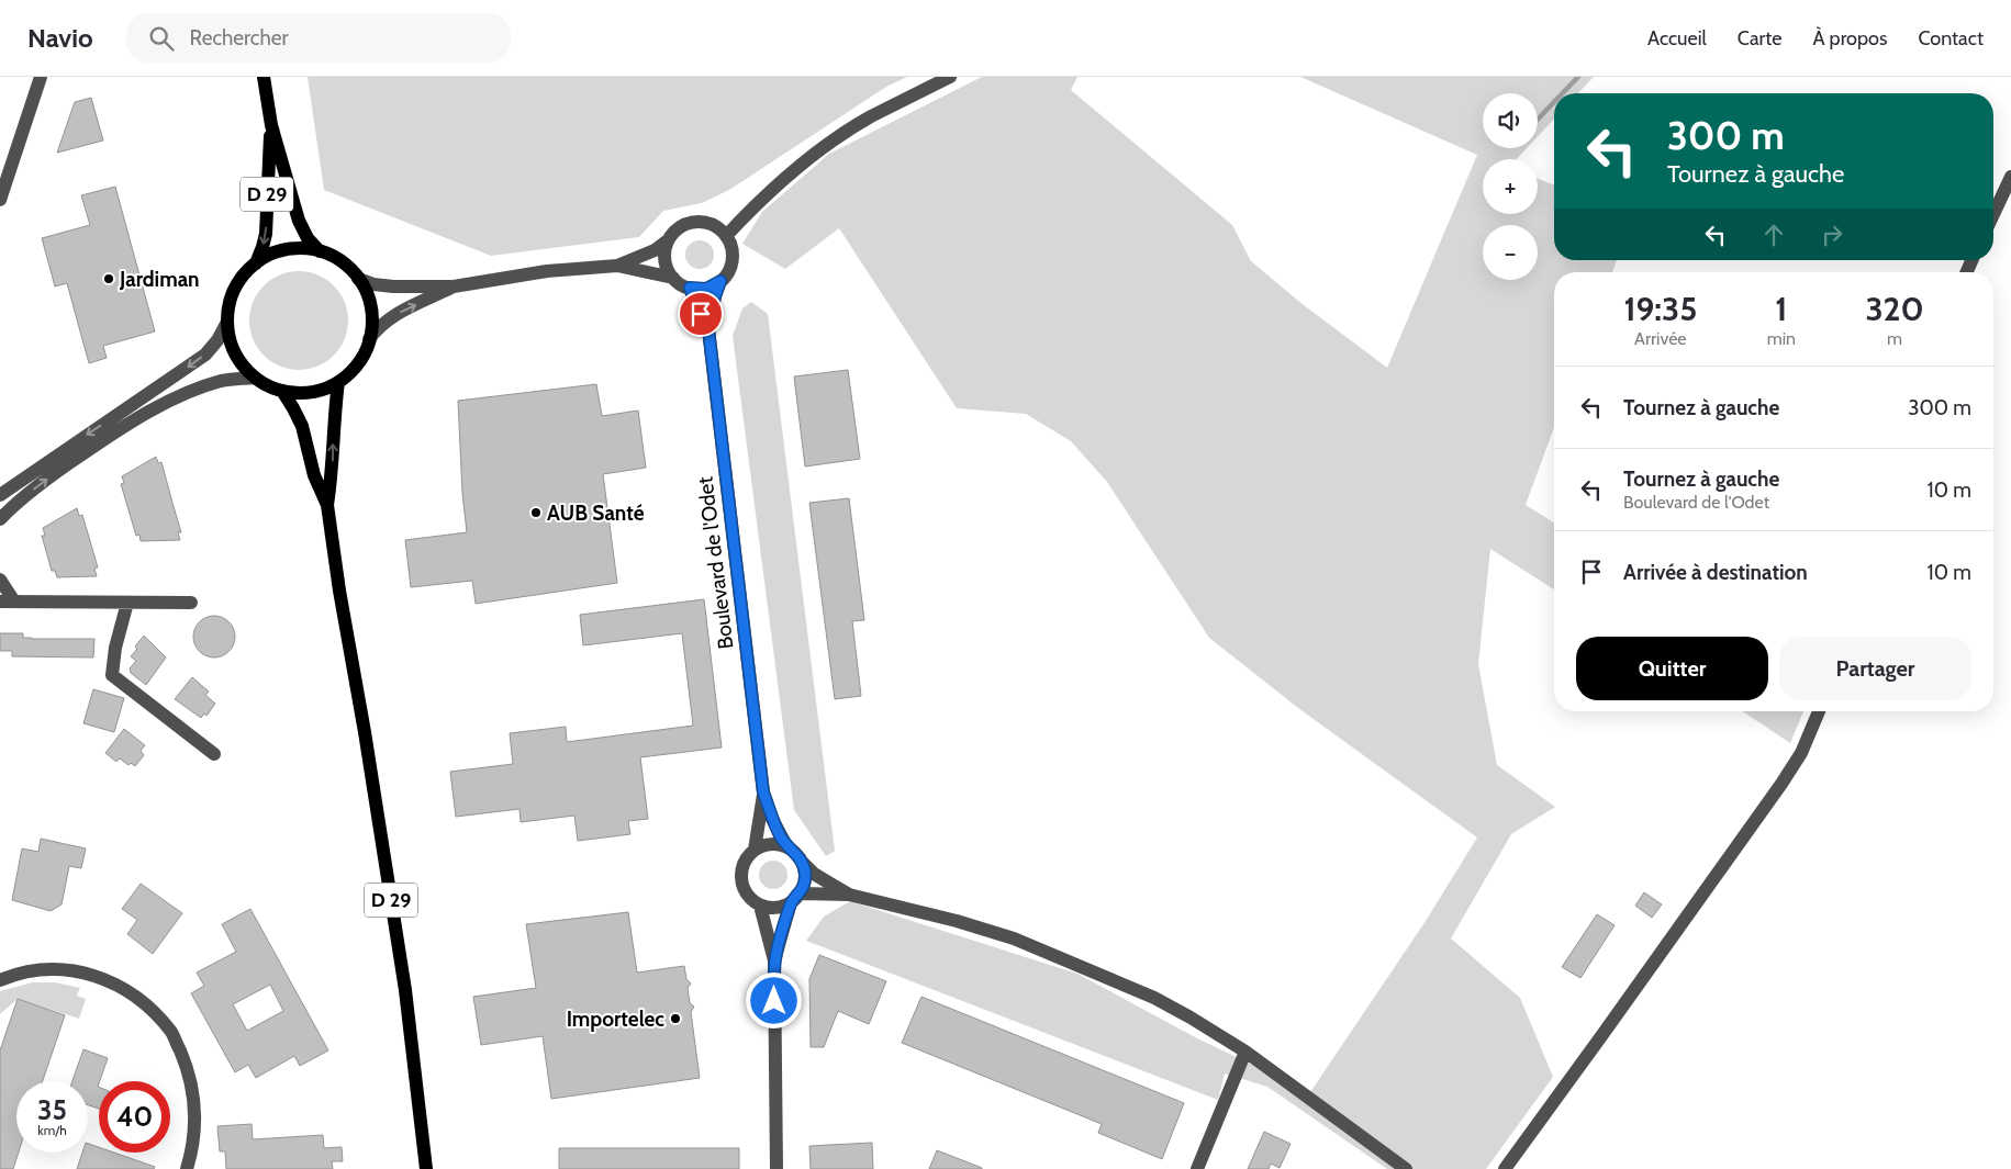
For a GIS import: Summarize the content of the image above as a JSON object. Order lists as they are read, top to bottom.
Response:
{
  "streets": {
    "main road": ["D 29"],
    "street": ["Boulevard de l'Odet"]
  },
  "places": ["Jardiman", "AUB Santé", "Importelec"],
  "page": {
    "header": "Navio",
    "search": "Rechercher",
    "nav": [
      "Accueil",
      "Carte",
      "À propos",
      "Contact"
    ],
    "map_buttons": ["+", "−"],
    "turn": ["300 m", "Tournez à gauche"],
    "eta": [
      "19:35",
      "Arrivée",
      "1",
      "min",
      "320",
      "m"
    ],
    "list": [
      {
        "name": "Tournez à gauche",
        "value": "300 m"
      },
      {
        "name": "Tournez à gauche",
        "note": "Boulevard de l'Odet",
        "value": "10 m"
      },
      {
        "name": "Arrivée à destination",
        "value": "10 m"
      }
    ],
    "buttons": ["Quitter", "Partager"],
    "speed": "35 km/h",
    "limit": "40"
  }
}
